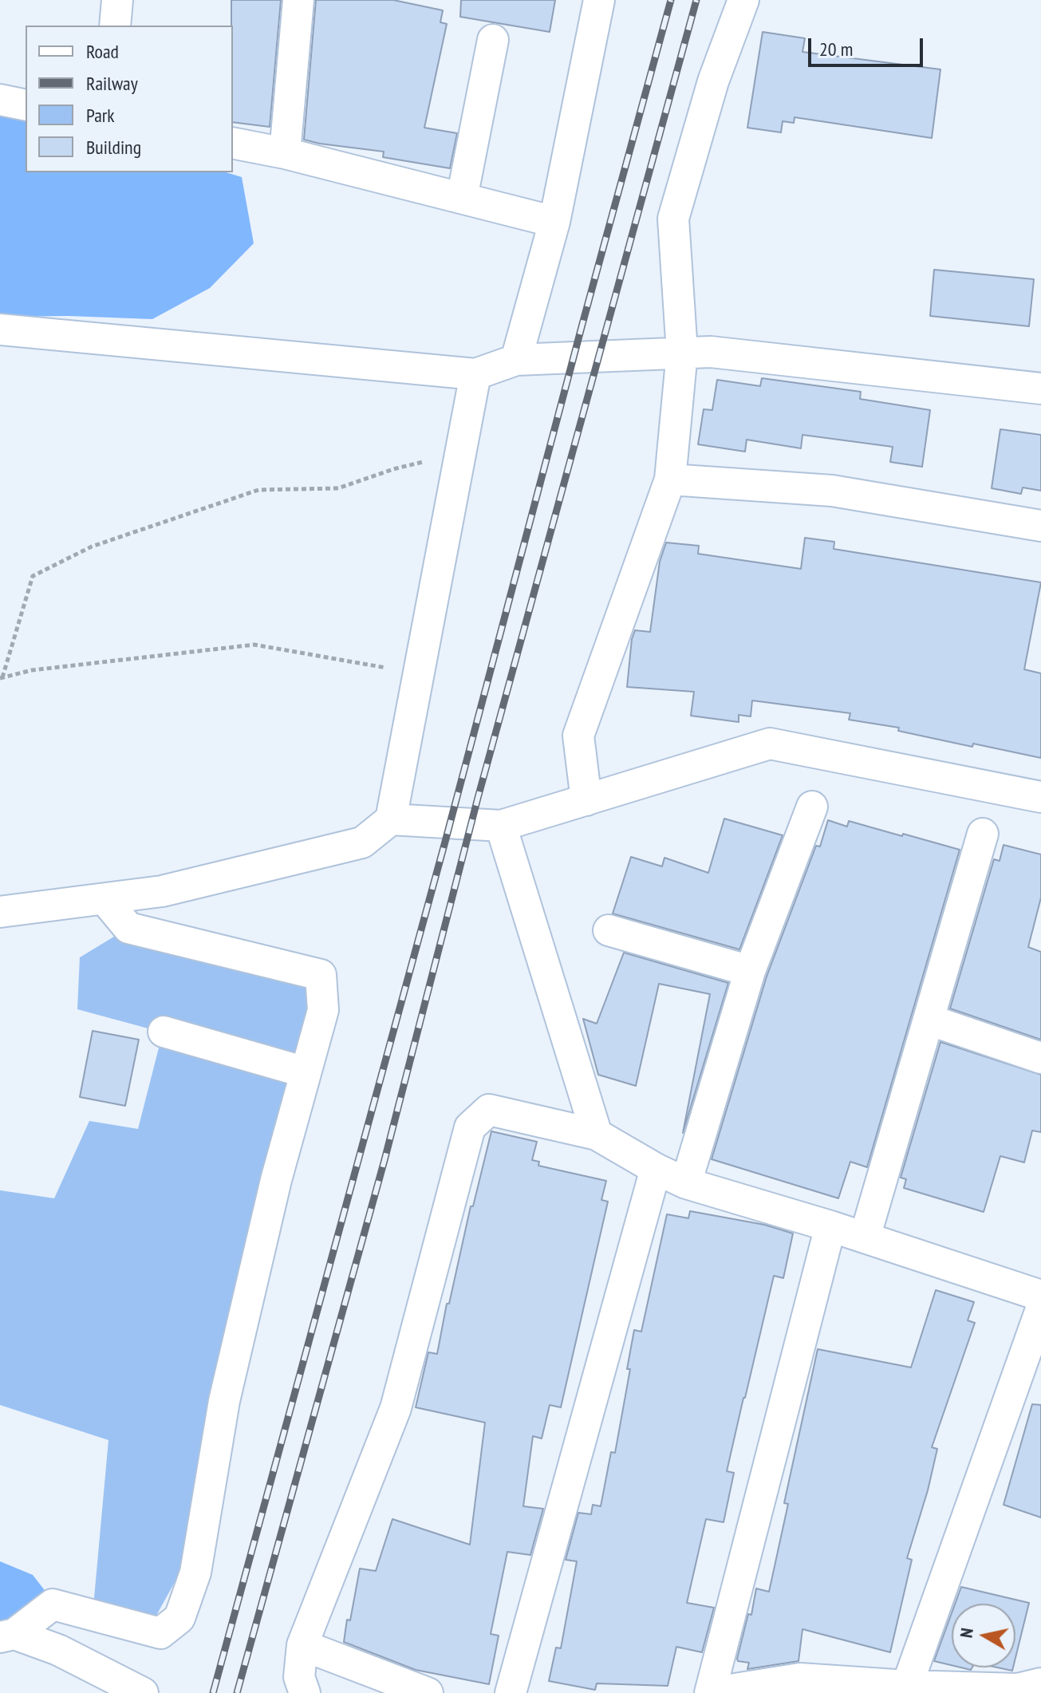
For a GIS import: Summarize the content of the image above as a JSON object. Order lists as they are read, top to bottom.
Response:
{
  "legend": [
    "Road",
    "Railway",
    "Park",
    "Building"
  ],
  "scale_bar": "20 m",
  "north": "left"
}
